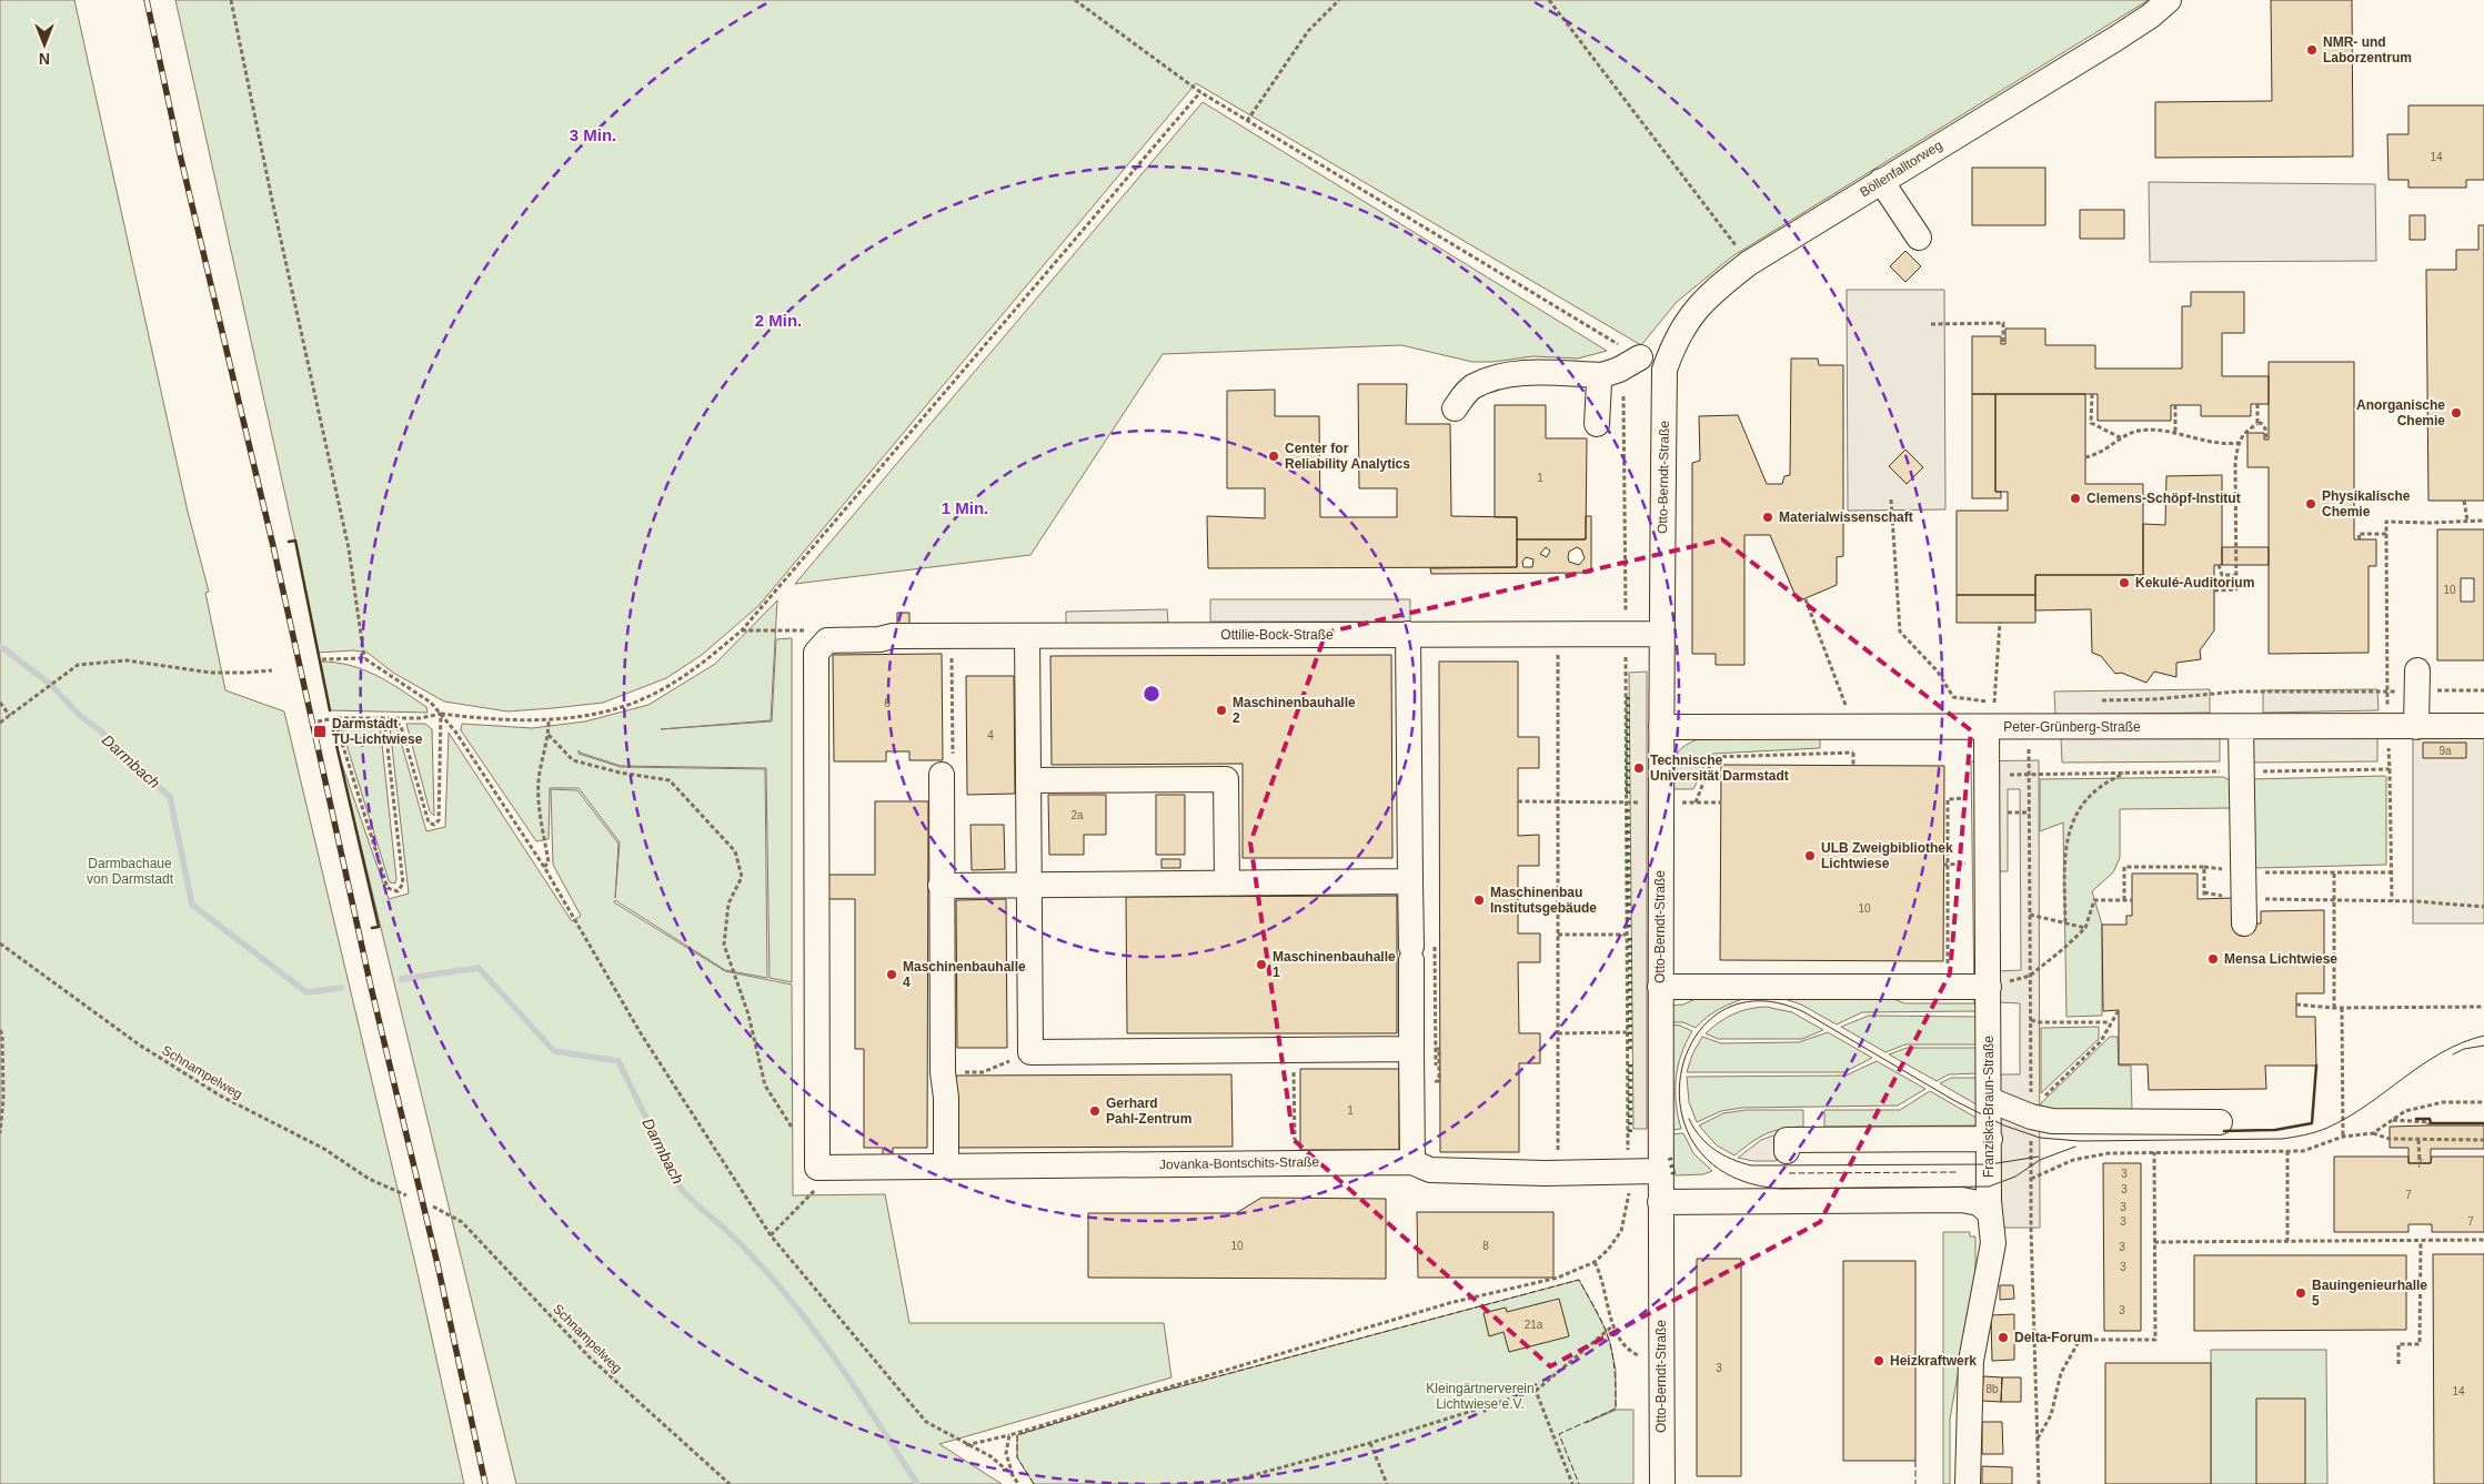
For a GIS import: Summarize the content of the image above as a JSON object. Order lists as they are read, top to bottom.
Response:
{
  "streets": {
    "street": [
      "Böllenfalltorweg",
      "Otto-Berndt-Straße",
      "Ottilie-Bock-Straße",
      "Peter-Grünberg-Straße",
      "Franziska-Braun-Straße",
      "Jovanka-Bontschits-Straße"
    ],
    "path": ["Schnampelweg"]
  },
  "crossings": [
    ["Böllenfalltorweg", "Otto-Berndt-Straße"],
    ["Otto-Berndt-Straße", "Ottilie-Bock-Straße"],
    ["Otto-Berndt-Straße", "Peter-Grünberg-Straße"],
    ["Otto-Berndt-Straße", "Jovanka-Bontschits-Straße"],
    ["Ottilie-Bock-Straße", "Jovanka-Bontschits-Straße"],
    ["Peter-Grünberg-Straße", "Franziska-Braun-Straße"]
  ],
  "water": ["Darmbach"],
  "parks": ["Darmbachaue von Darmstadt", "Kleingärtnerverein Lichtwiese e.V."],
  "places": {
    "other": [
      "NMR- und Laborzentrum",
      "Anorganische Chemie",
      "Center for Reliability Analytics",
      "Clemens-Schöpf-Institut",
      "Physikalische Chemie",
      "Materialwissenschaft",
      "Kekulé-Auditorium",
      "Maschinenbauhalle 2",
      "Technische Universität Darmstadt",
      "ULB Zweigbibliothek Lichtwiese",
      "Maschinenbau Institutsgebäude",
      "Mensa Lichtwiese",
      "Maschinenbauhalle 1",
      "Maschinenbauhalle 4",
      "Gerhard Pahl-Zentrum",
      "Bauingenieurhalle 5",
      "Delta-Forum",
      "Heizkraftwerk"
    ],
    "transit": ["Darmstadt TU-Lichtwiese"]
  },
  "house_numbers": [
    "14",
    "1",
    "10",
    "6",
    "4",
    "9a",
    "2a",
    "10",
    "1",
    "7",
    "3",
    "3",
    "7",
    "3",
    "3",
    "7",
    "10",
    "8",
    "3",
    "3",
    "3",
    "21a",
    "3",
    "8b",
    "14"
  ],
  "north": "bottom",
  "rings": ["3 Min.", "2 Min.", "1 Min."]
}
